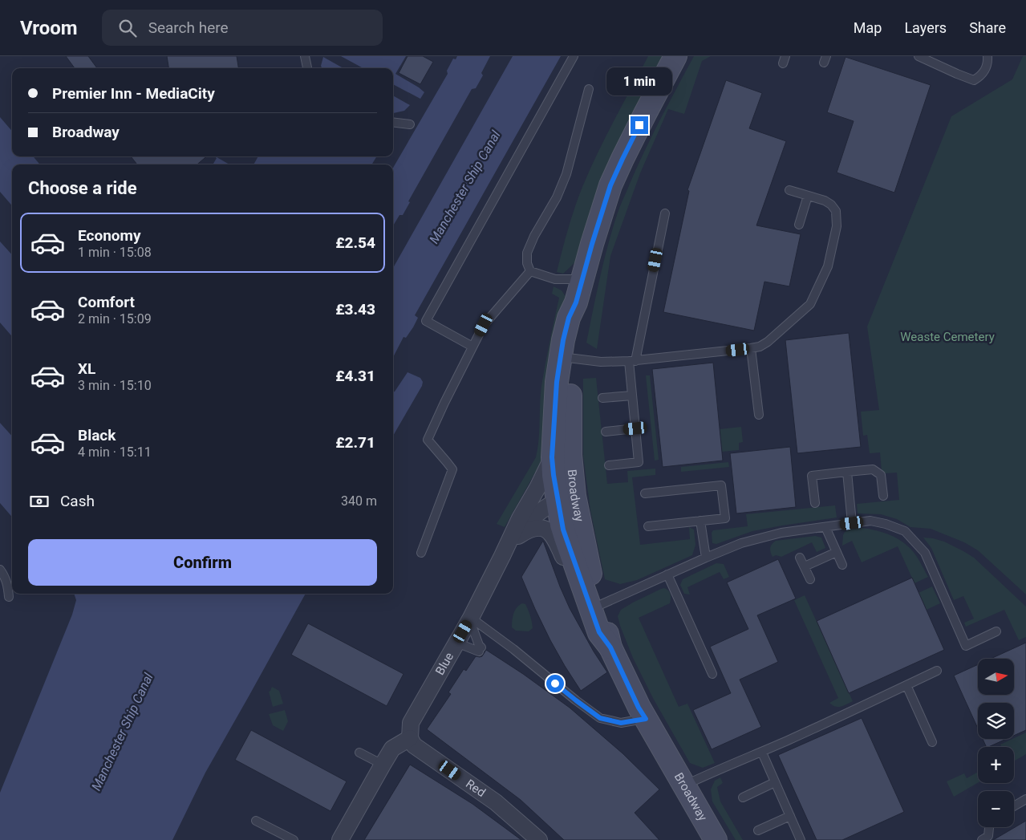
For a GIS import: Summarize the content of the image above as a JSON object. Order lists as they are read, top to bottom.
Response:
{
  "streets": {
    "street": ["Broadway", "Blue", "Red"]
  },
  "crossings": [
    ["Broadway", "Blue"],
    ["Blue", "Red"]
  ],
  "water": ["Manchester Ship Canal"],
  "parks": ["Weaste Cemetery"],
  "north": "right",
  "page": {
    "header": "Vroom",
    "search": "Search here",
    "nav": ["Map", "Layers", "Share"],
    "bubble": "1 min",
    "banner": ["Premier Inn - MediaCity", "Broadway"],
    "heading": "Choose a ride",
    "list": [
      {
        "name": "Economy",
        "note": "1 min · 15:08",
        "value": "£2.54"
      },
      {
        "name": "Comfort",
        "note": "2 min · 15:09",
        "value": "£3.43"
      },
      {
        "name": "XL",
        "note": "3 min · 15:10",
        "value": "£4.31"
      },
      {
        "name": "Black",
        "note": "4 min · 15:11",
        "value": "£2.71"
      }
    ],
    "pay": ["Cash", "340 m"],
    "buttons": "Confirm",
    "map_buttons": ["+", "−"]
  }
}
